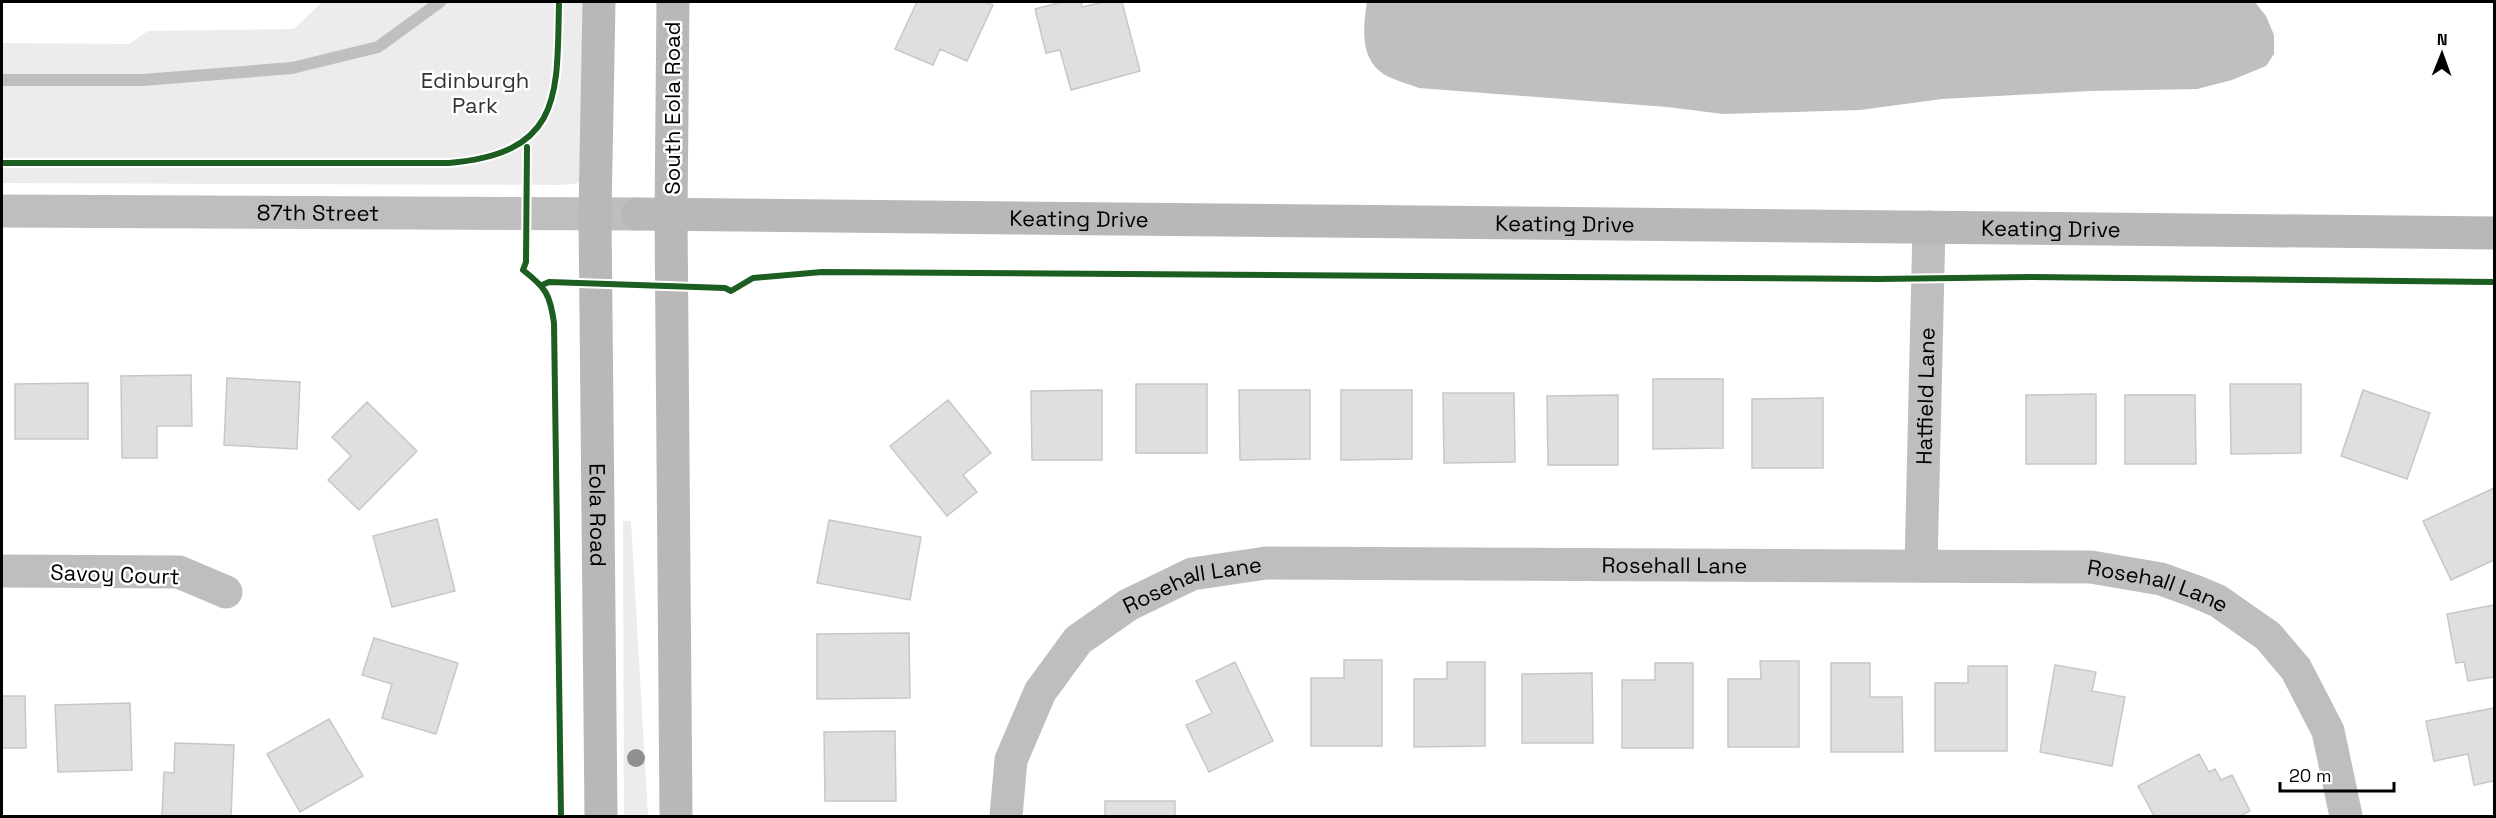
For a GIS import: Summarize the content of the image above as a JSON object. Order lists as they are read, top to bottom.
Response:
{
  "streets": {
    "street": [
      "South Eola Road",
      "87th Street",
      "Keating Drive",
      "Hatfield Lane",
      "Eola Road",
      "Rosehall Lane",
      "Savoy Court"
    ]
  },
  "crossings": [
    ["South Eola Road", "Keating Drive"],
    ["87th Street", "Keating Drive"],
    ["87th Street", "Eola Road"],
    ["Keating Drive", "Hatfield Lane"],
    ["Hatfield Lane", "Rosehall Lane"]
  ],
  "parks": ["Edinburgh Park"],
  "scale_bar": "20 m",
  "north": "top"
}
